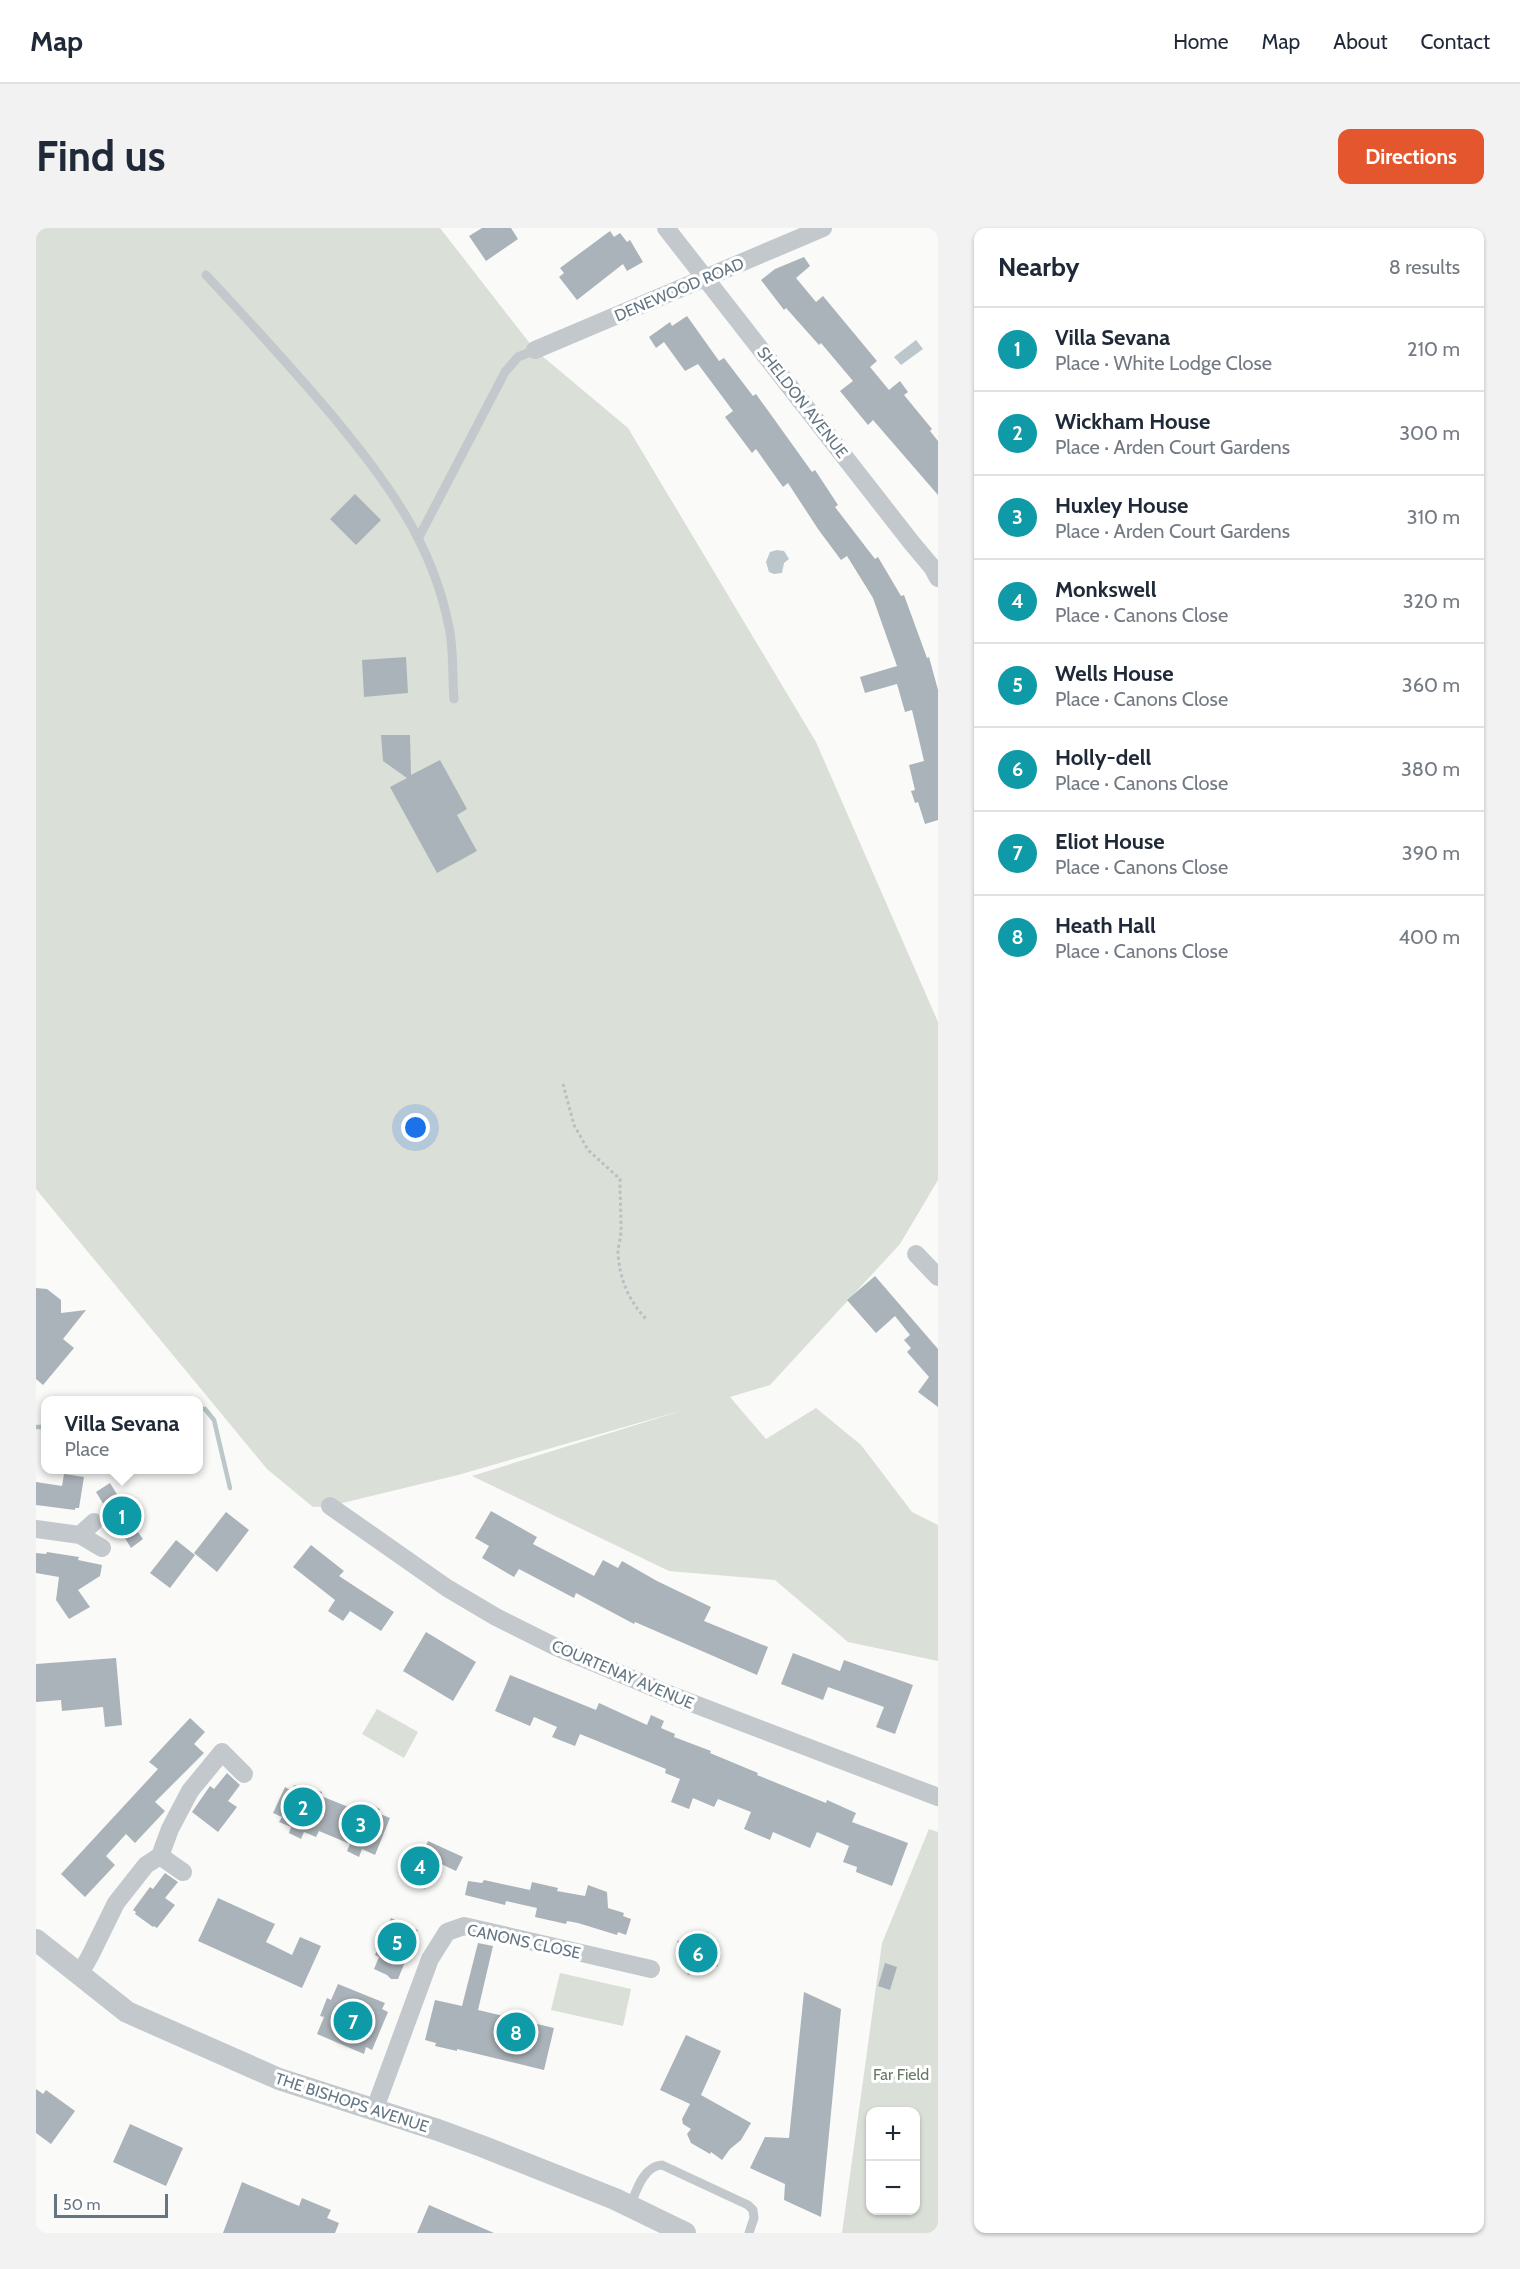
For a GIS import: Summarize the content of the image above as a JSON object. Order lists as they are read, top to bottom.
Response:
{
  "streets": {
    "street": [
      "DENEWOOD ROAD",
      "SHELDON AVENUE",
      "COURTENAY AVENUE",
      "CANONS CLOSE",
      "THE BISHOPS AVENUE"
    ]
  },
  "crossings": [
    ["DENEWOOD ROAD", "SHELDON AVENUE"],
    ["CANONS CLOSE", "THE BISHOPS AVENUE"]
  ],
  "parks": ["Far Field"],
  "scale_bar": "50 m",
  "page": {
    "header": "Map",
    "nav": [
      "Home",
      "Map",
      "About",
      "Contact"
    ],
    "buttons": "Directions",
    "title": "Find us",
    "heading": ["Nearby", "8 results"],
    "list": [
      {
        "mark": "1",
        "name": "Villa Sevana",
        "note": "Place · White Lodge Close",
        "value": "210 m"
      },
      {
        "mark": "2",
        "name": "Wickham House",
        "note": "Place · Arden Court Gardens",
        "value": "300 m"
      },
      {
        "mark": "3",
        "name": "Huxley House",
        "note": "Place · Arden Court Gardens",
        "value": "310 m"
      },
      {
        "mark": "4",
        "name": "Monkswell",
        "note": "Place · Canons Close",
        "value": "320 m"
      },
      {
        "mark": "5",
        "name": "Wells House",
        "note": "Place · Canons Close",
        "value": "360 m"
      },
      {
        "mark": "6",
        "name": "Holly-dell",
        "note": "Place · Canons Close",
        "value": "380 m"
      },
      {
        "mark": "7",
        "name": "Eliot House",
        "note": "Place · Canons Close",
        "value": "390 m"
      },
      {
        "mark": "8",
        "name": "Heath Hall",
        "note": "Place · Canons Close",
        "value": "400 m"
      }
    ],
    "popup": ["Villa Sevana", "Place"],
    "pins": [
      "1",
      "2",
      "3",
      "4",
      "5",
      "6",
      "7",
      "8"
    ],
    "map_buttons": ["+", "−"],
    "scale": "50 m"
  }
}
